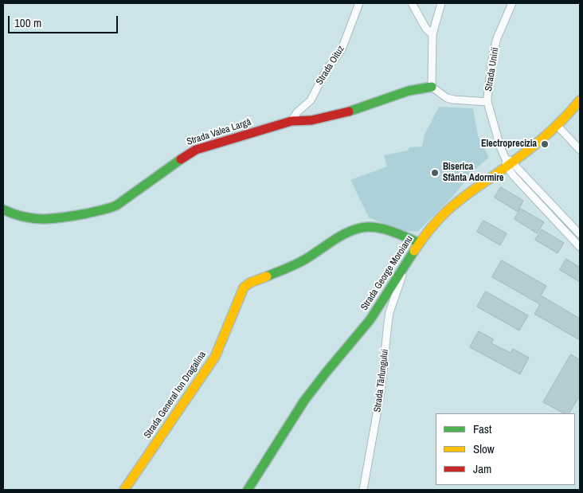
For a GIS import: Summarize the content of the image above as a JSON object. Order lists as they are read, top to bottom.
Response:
{
  "streets": {
    "street": [
      "Strada Oituz",
      "Strada Unirii",
      "Strada Valea Largă",
      "Strada George Moroianu",
      "Strada Tărlungului",
      "Strada General Ion Dragalina"
    ]
  },
  "crossings": [
    ["Strada Oituz", "Strada Valea Largă"],
    ["Strada Unirii", "Strada George Moroianu"],
    ["Strada George Moroianu", "Strada Tărlungului"],
    ["Strada George Moroianu", "Strada General Ion Dragalina"]
  ],
  "places": ["Electroprecizia", "Biserica Sfânta Adormire"],
  "legend": ["Fast", "Slow", "Jam"],
  "scale_bar": "100 m"
}
